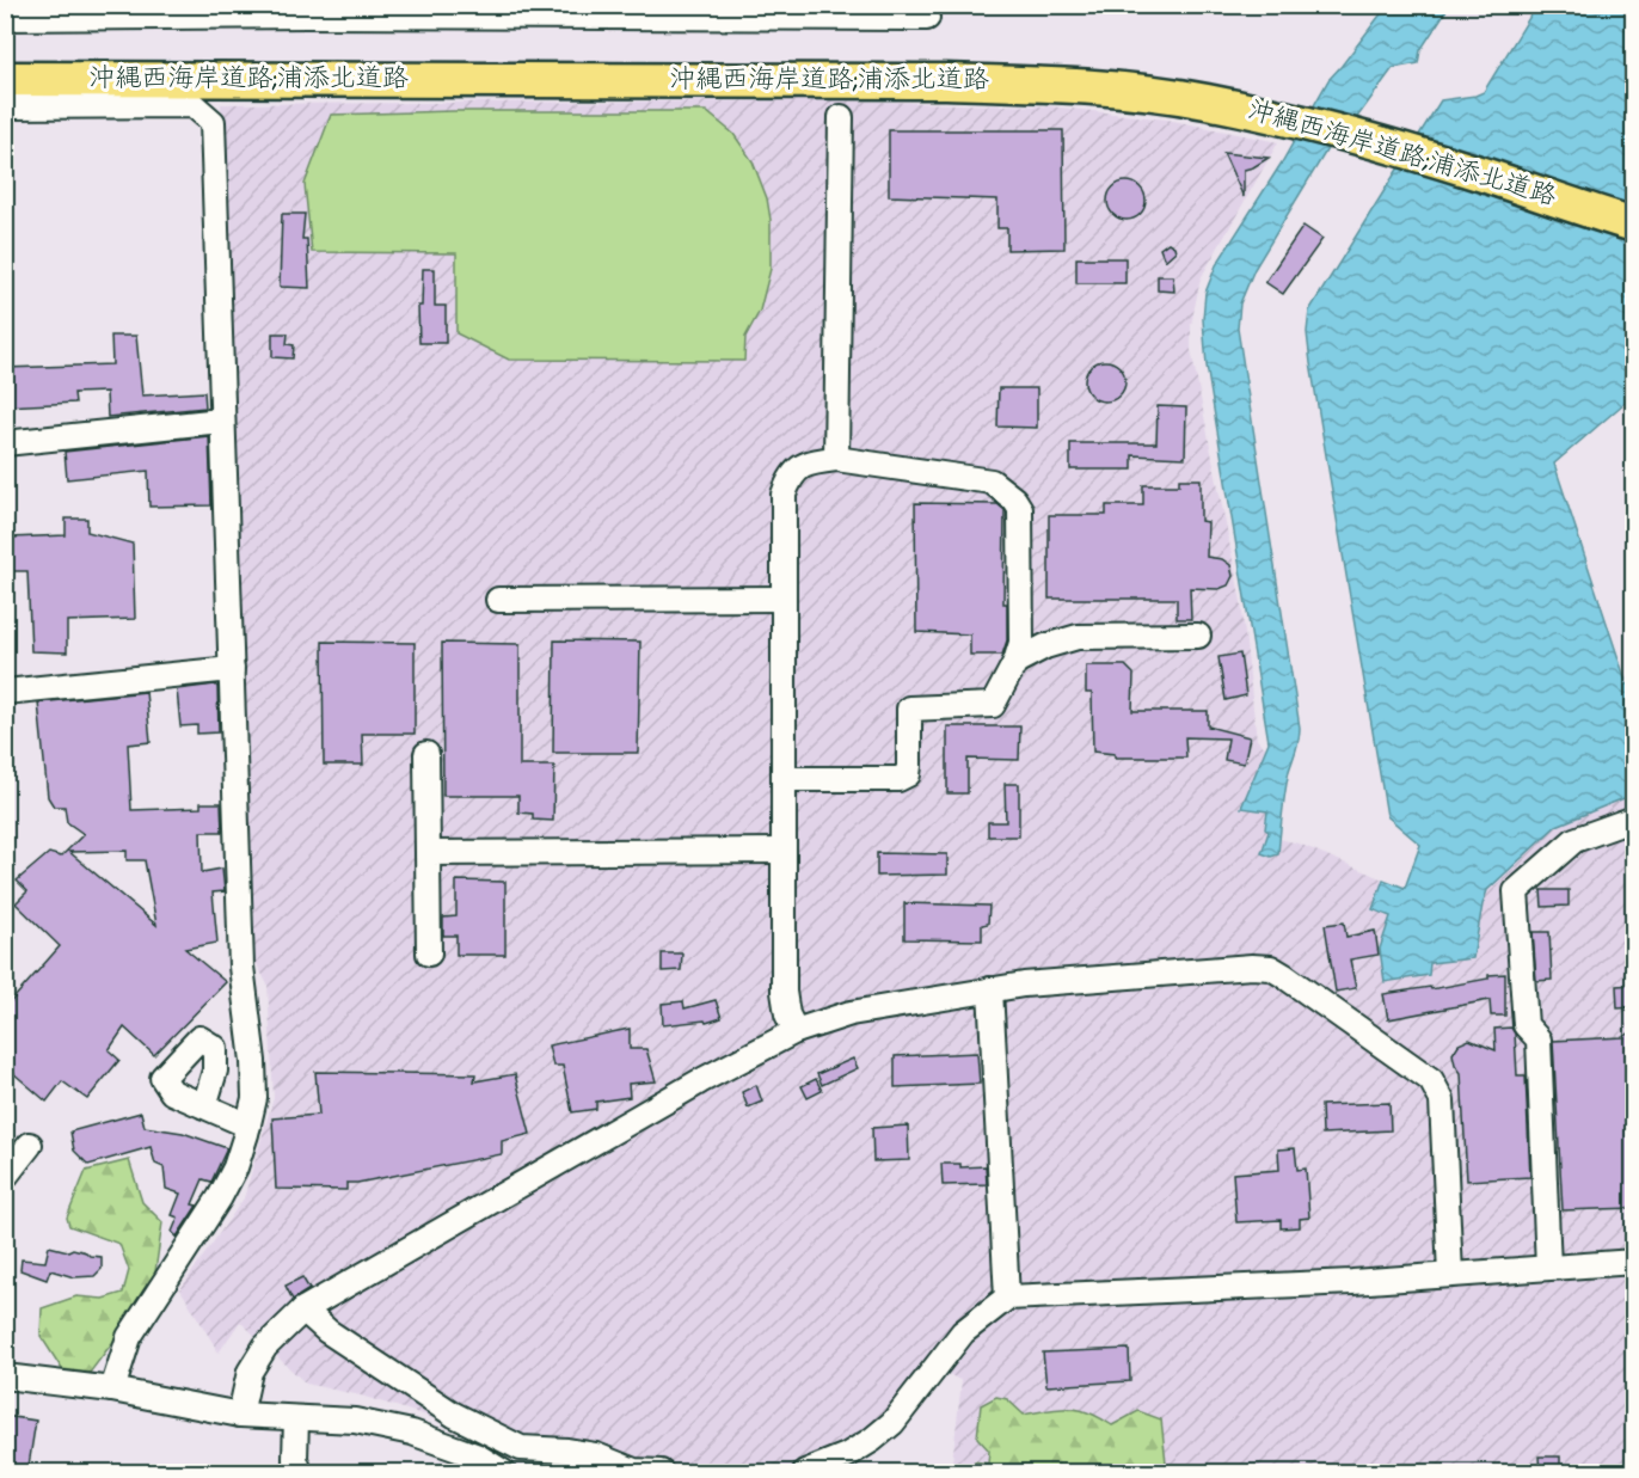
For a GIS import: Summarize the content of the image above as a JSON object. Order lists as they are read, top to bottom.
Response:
{
  "streets": {
    "highway": ["沖縄西海岸道路;浦添北道路"]
  }
}
